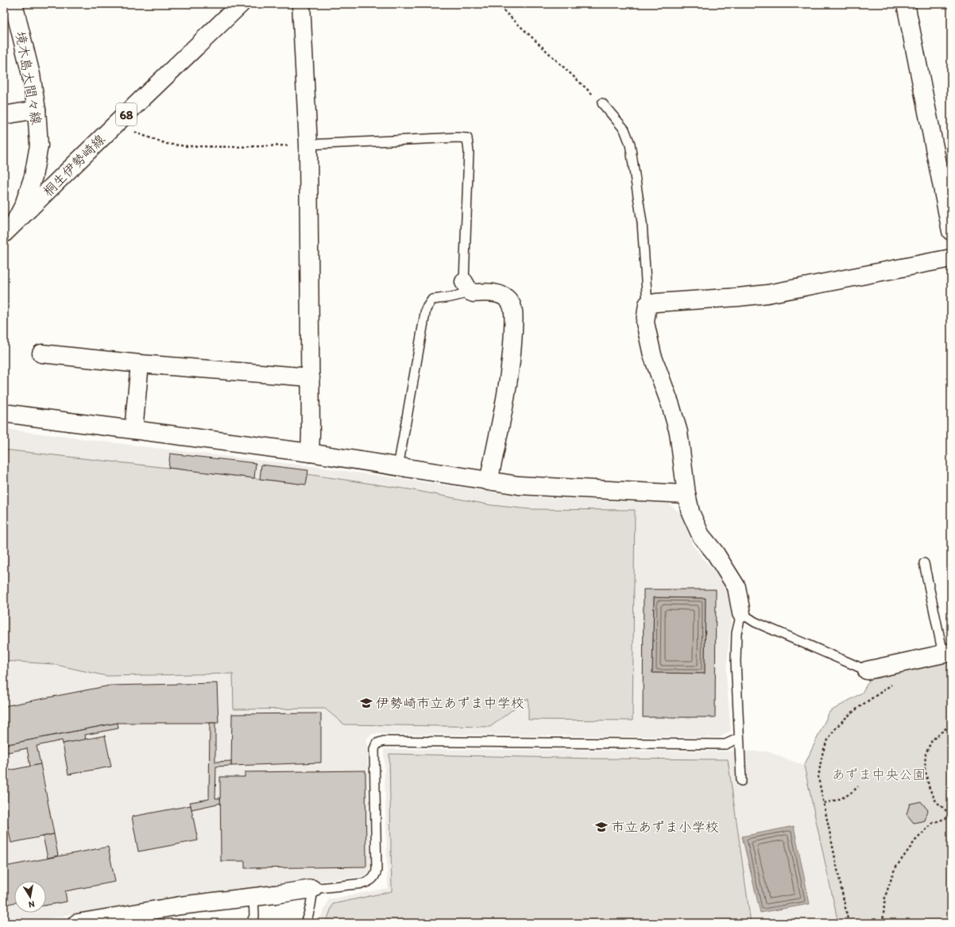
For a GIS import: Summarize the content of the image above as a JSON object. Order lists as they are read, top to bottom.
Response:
{
  "streets": {
    "street": ["境木島大間々線", "68", "桐生伊勢崎線"]
  },
  "crossings": [
    ["境木島大間々線", "桐生伊勢崎線"]
  ],
  "parks": ["あずま中央公園"],
  "places": {
    "school or university": ["伊勢崎市立あずま中学校", "市立あずま小学校"]
  },
  "north": "bottom"
}
